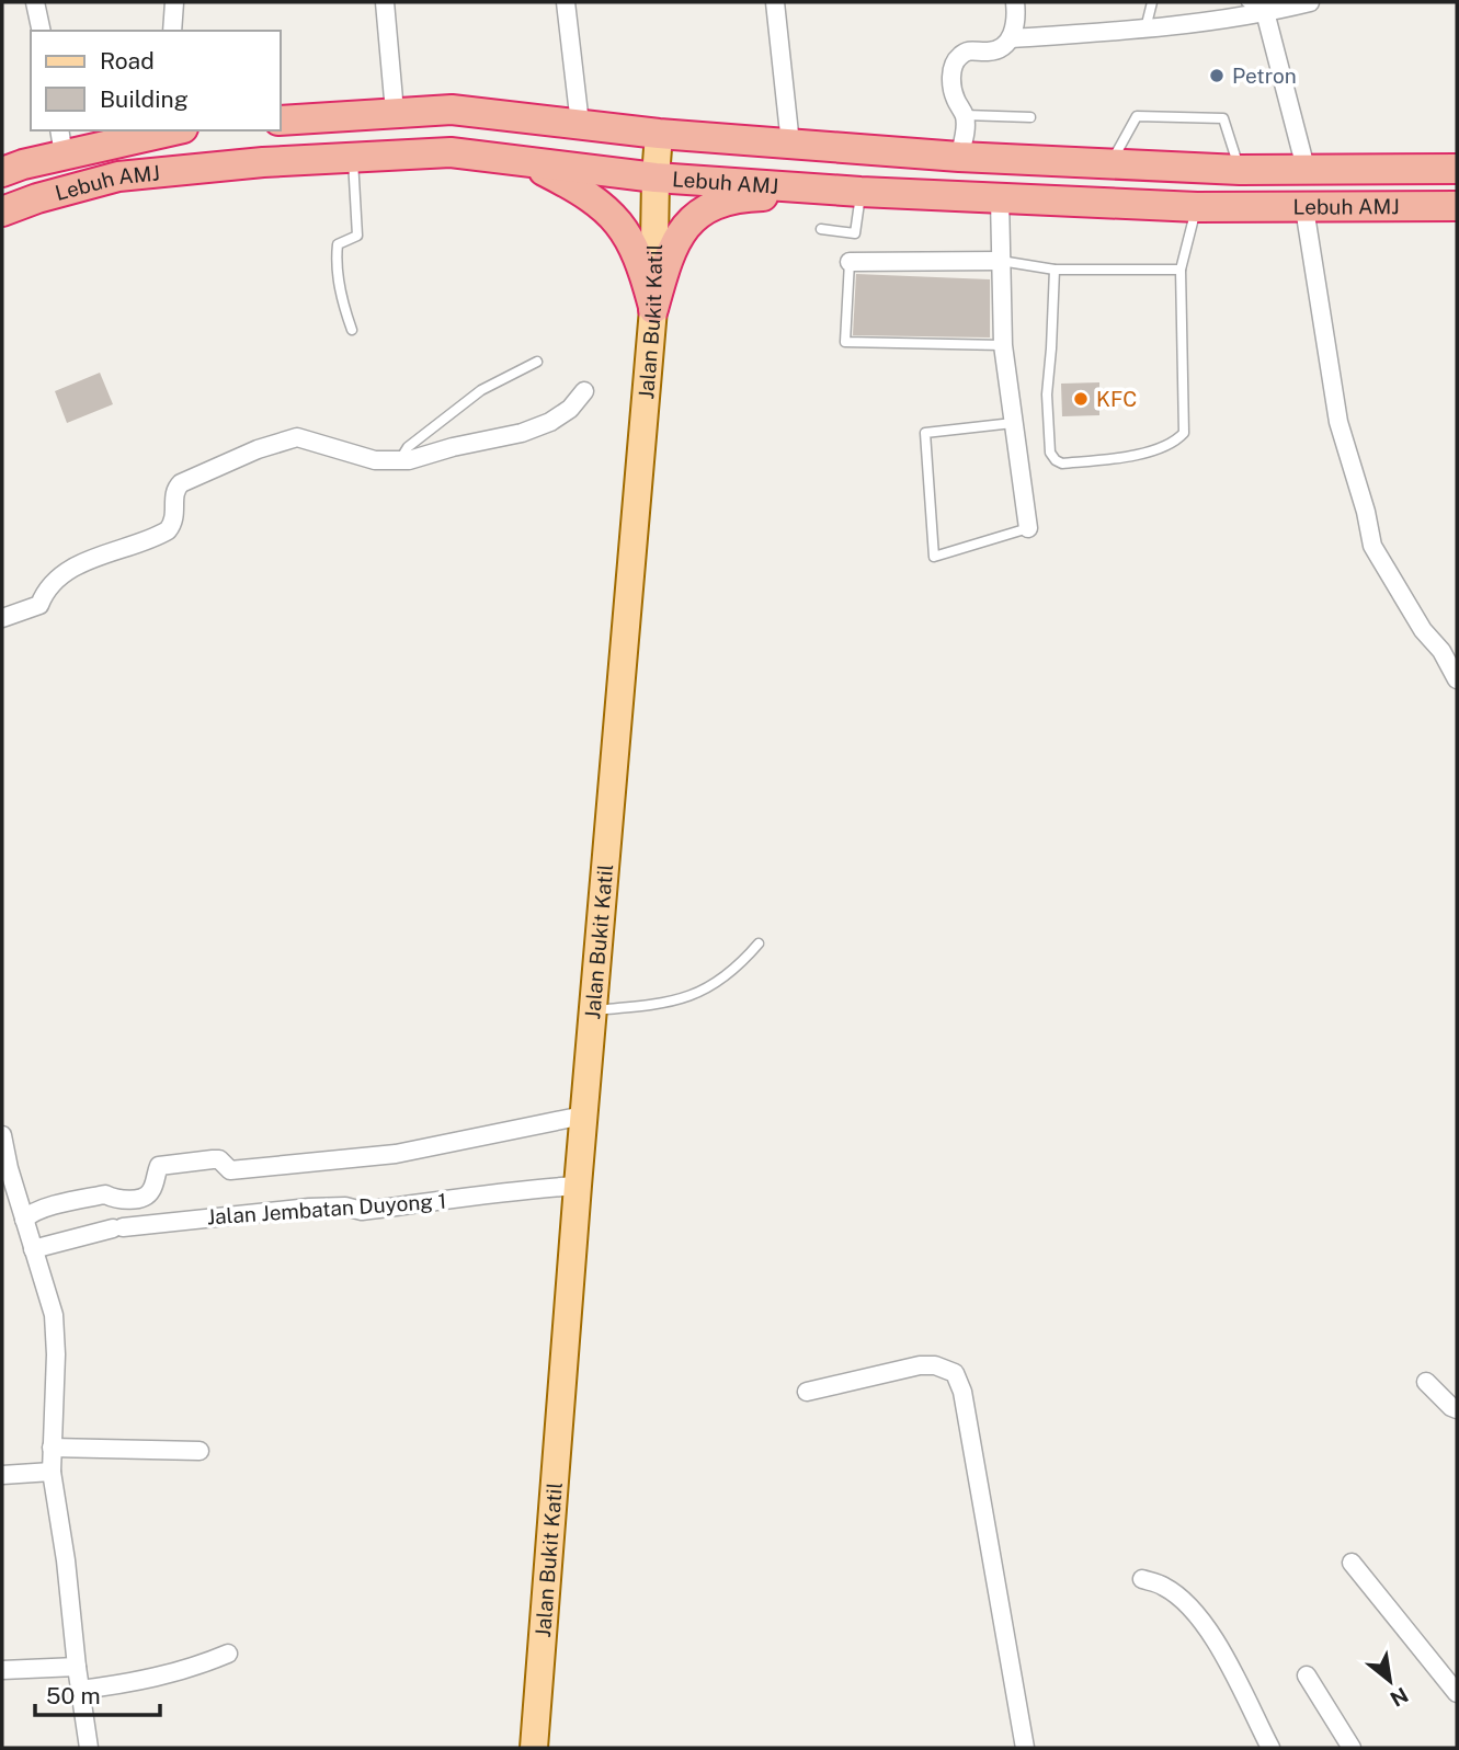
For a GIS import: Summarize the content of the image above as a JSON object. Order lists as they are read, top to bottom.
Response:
{
  "streets": {
    "highway": ["Lebuh AMJ"],
    "main road": ["Jalan Bukit Katil"],
    "street": ["Jalan Jembatan Duyong 1"]
  },
  "crossings": [
    ["Lebuh AMJ", "Jalan Bukit Katil"],
    ["Jalan Bukit Katil", "Jalan Jembatan Duyong 1"]
  ],
  "places": ["Petron", "KFC"],
  "legend": ["Road", "Building"],
  "scale_bar": "50 m",
  "north": "bottom right"
}
